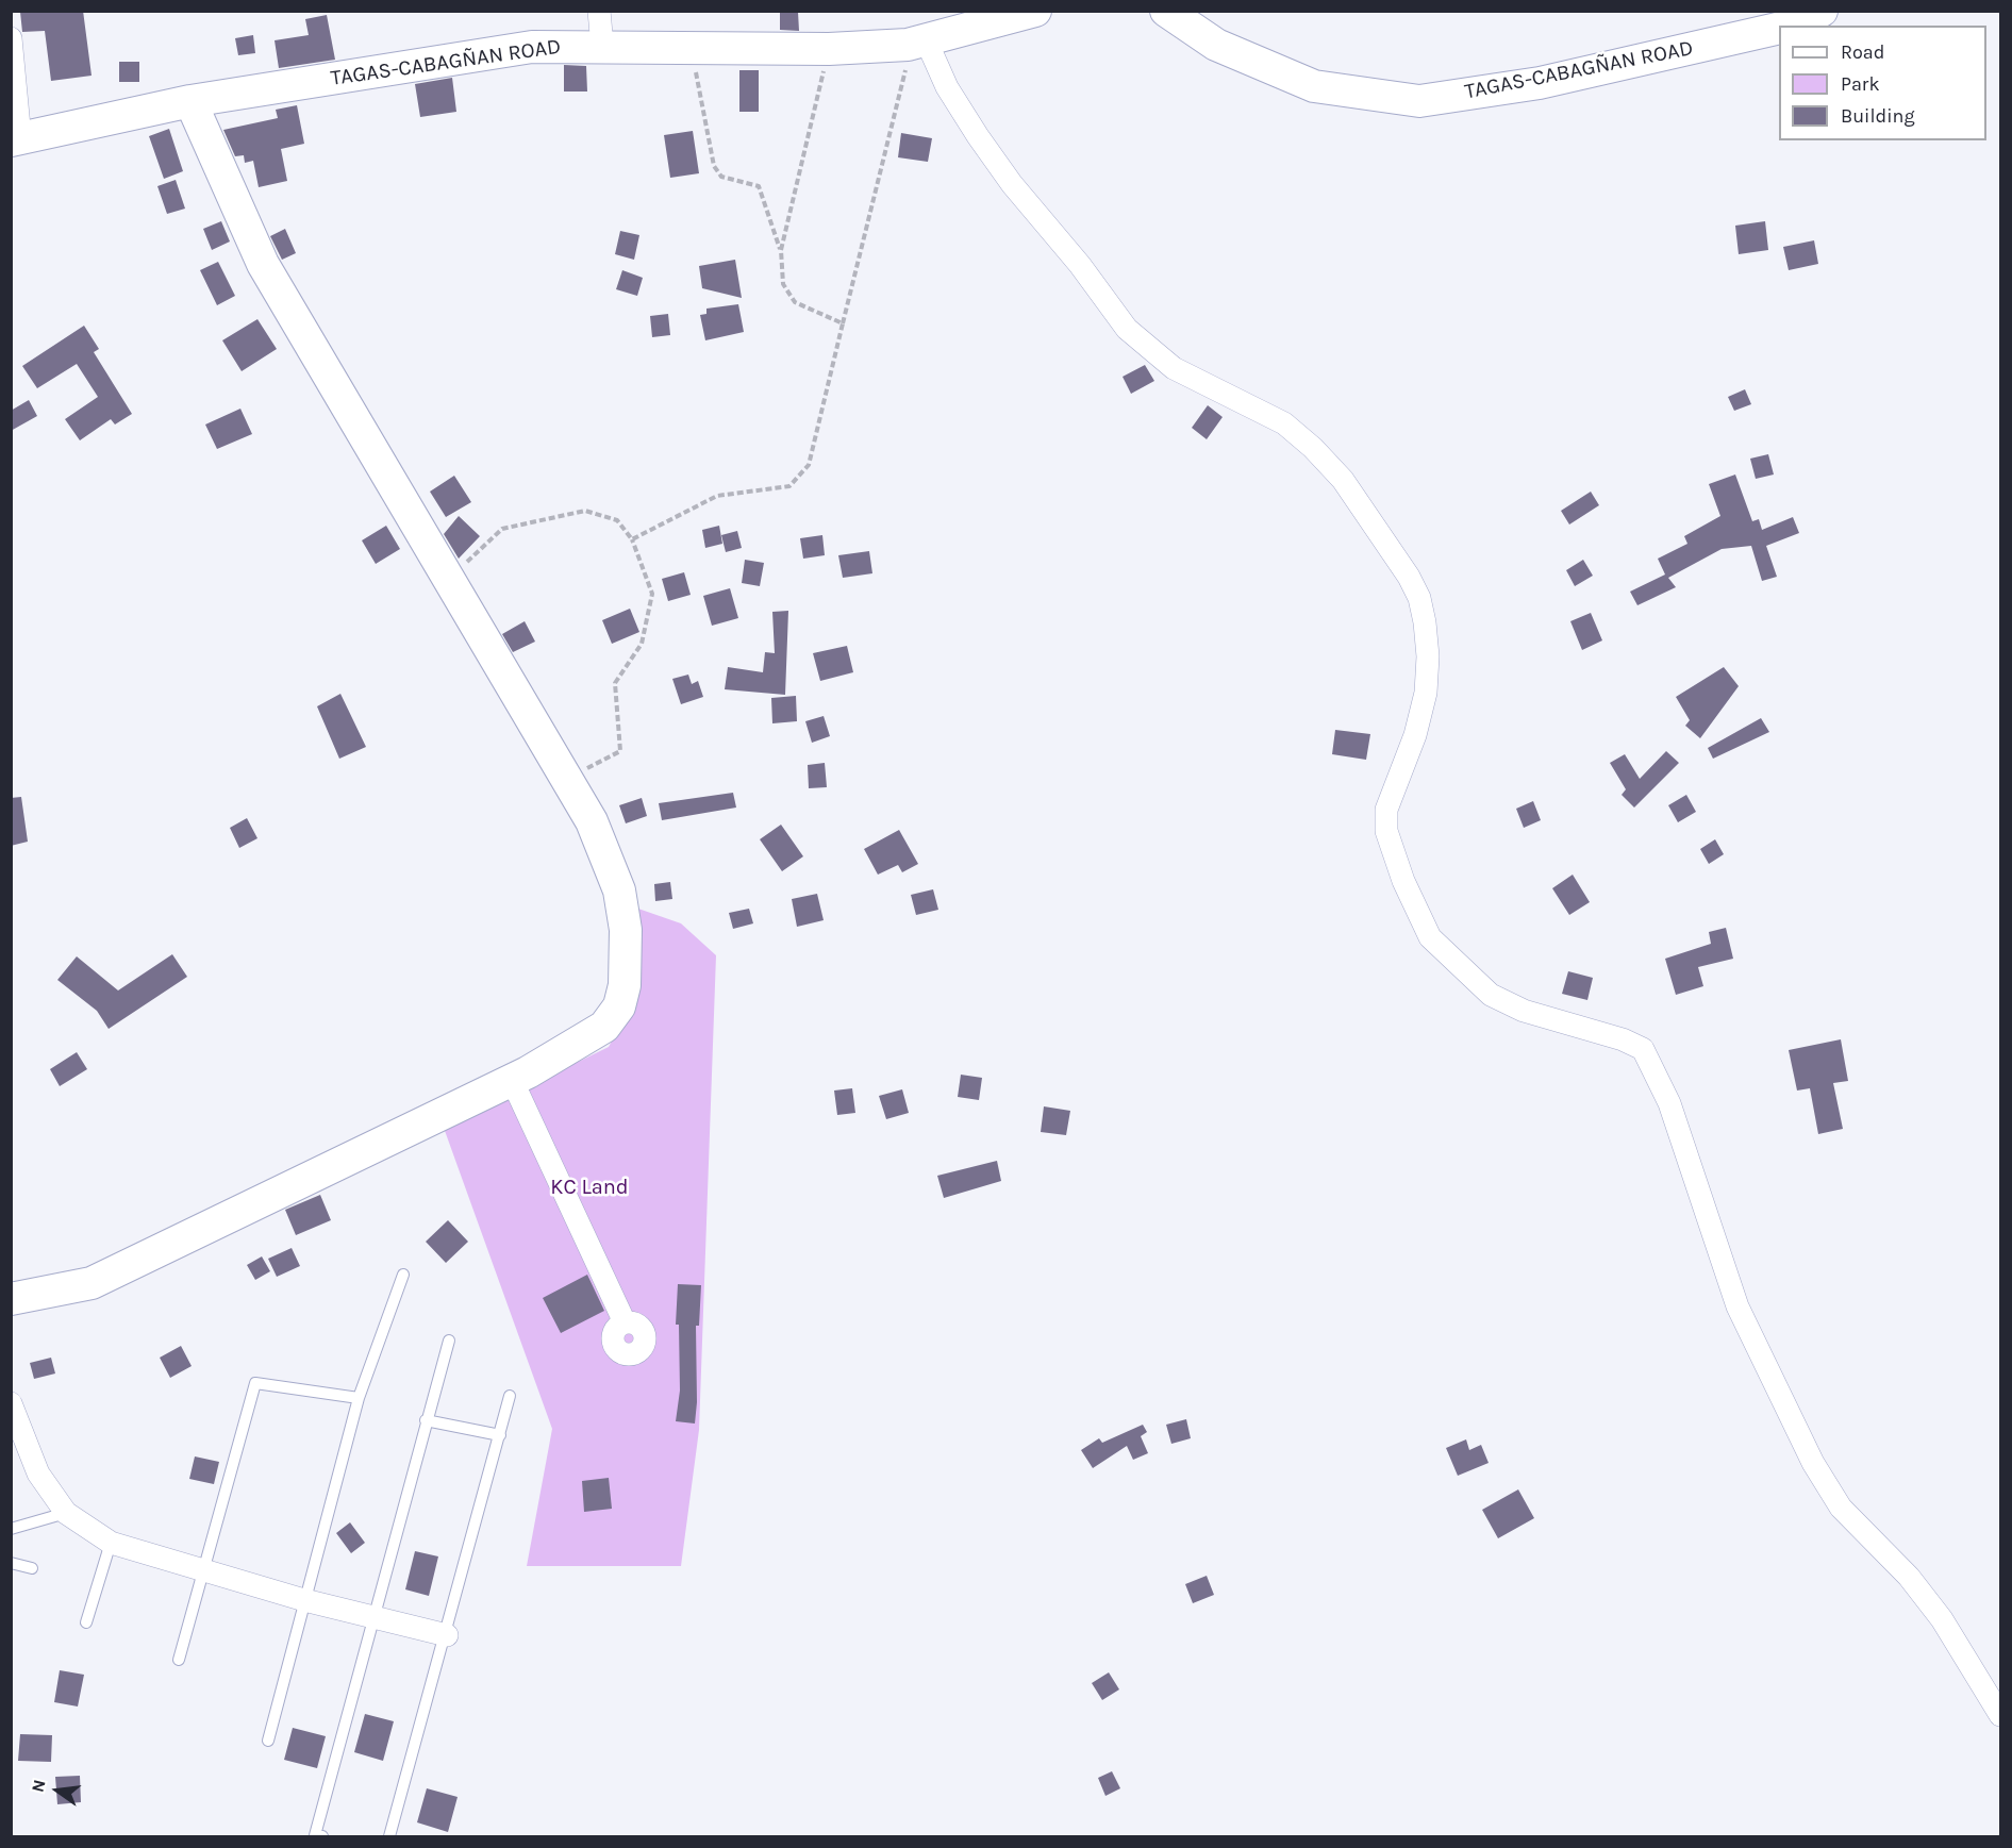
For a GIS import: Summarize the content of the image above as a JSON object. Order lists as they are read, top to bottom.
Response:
{
  "streets": {
    "street": ["TAGAS-CABAGÑAN ROAD"]
  },
  "parks": ["KC Land"],
  "legend": ["Road", "Park", "Building"],
  "north": "left"
}
